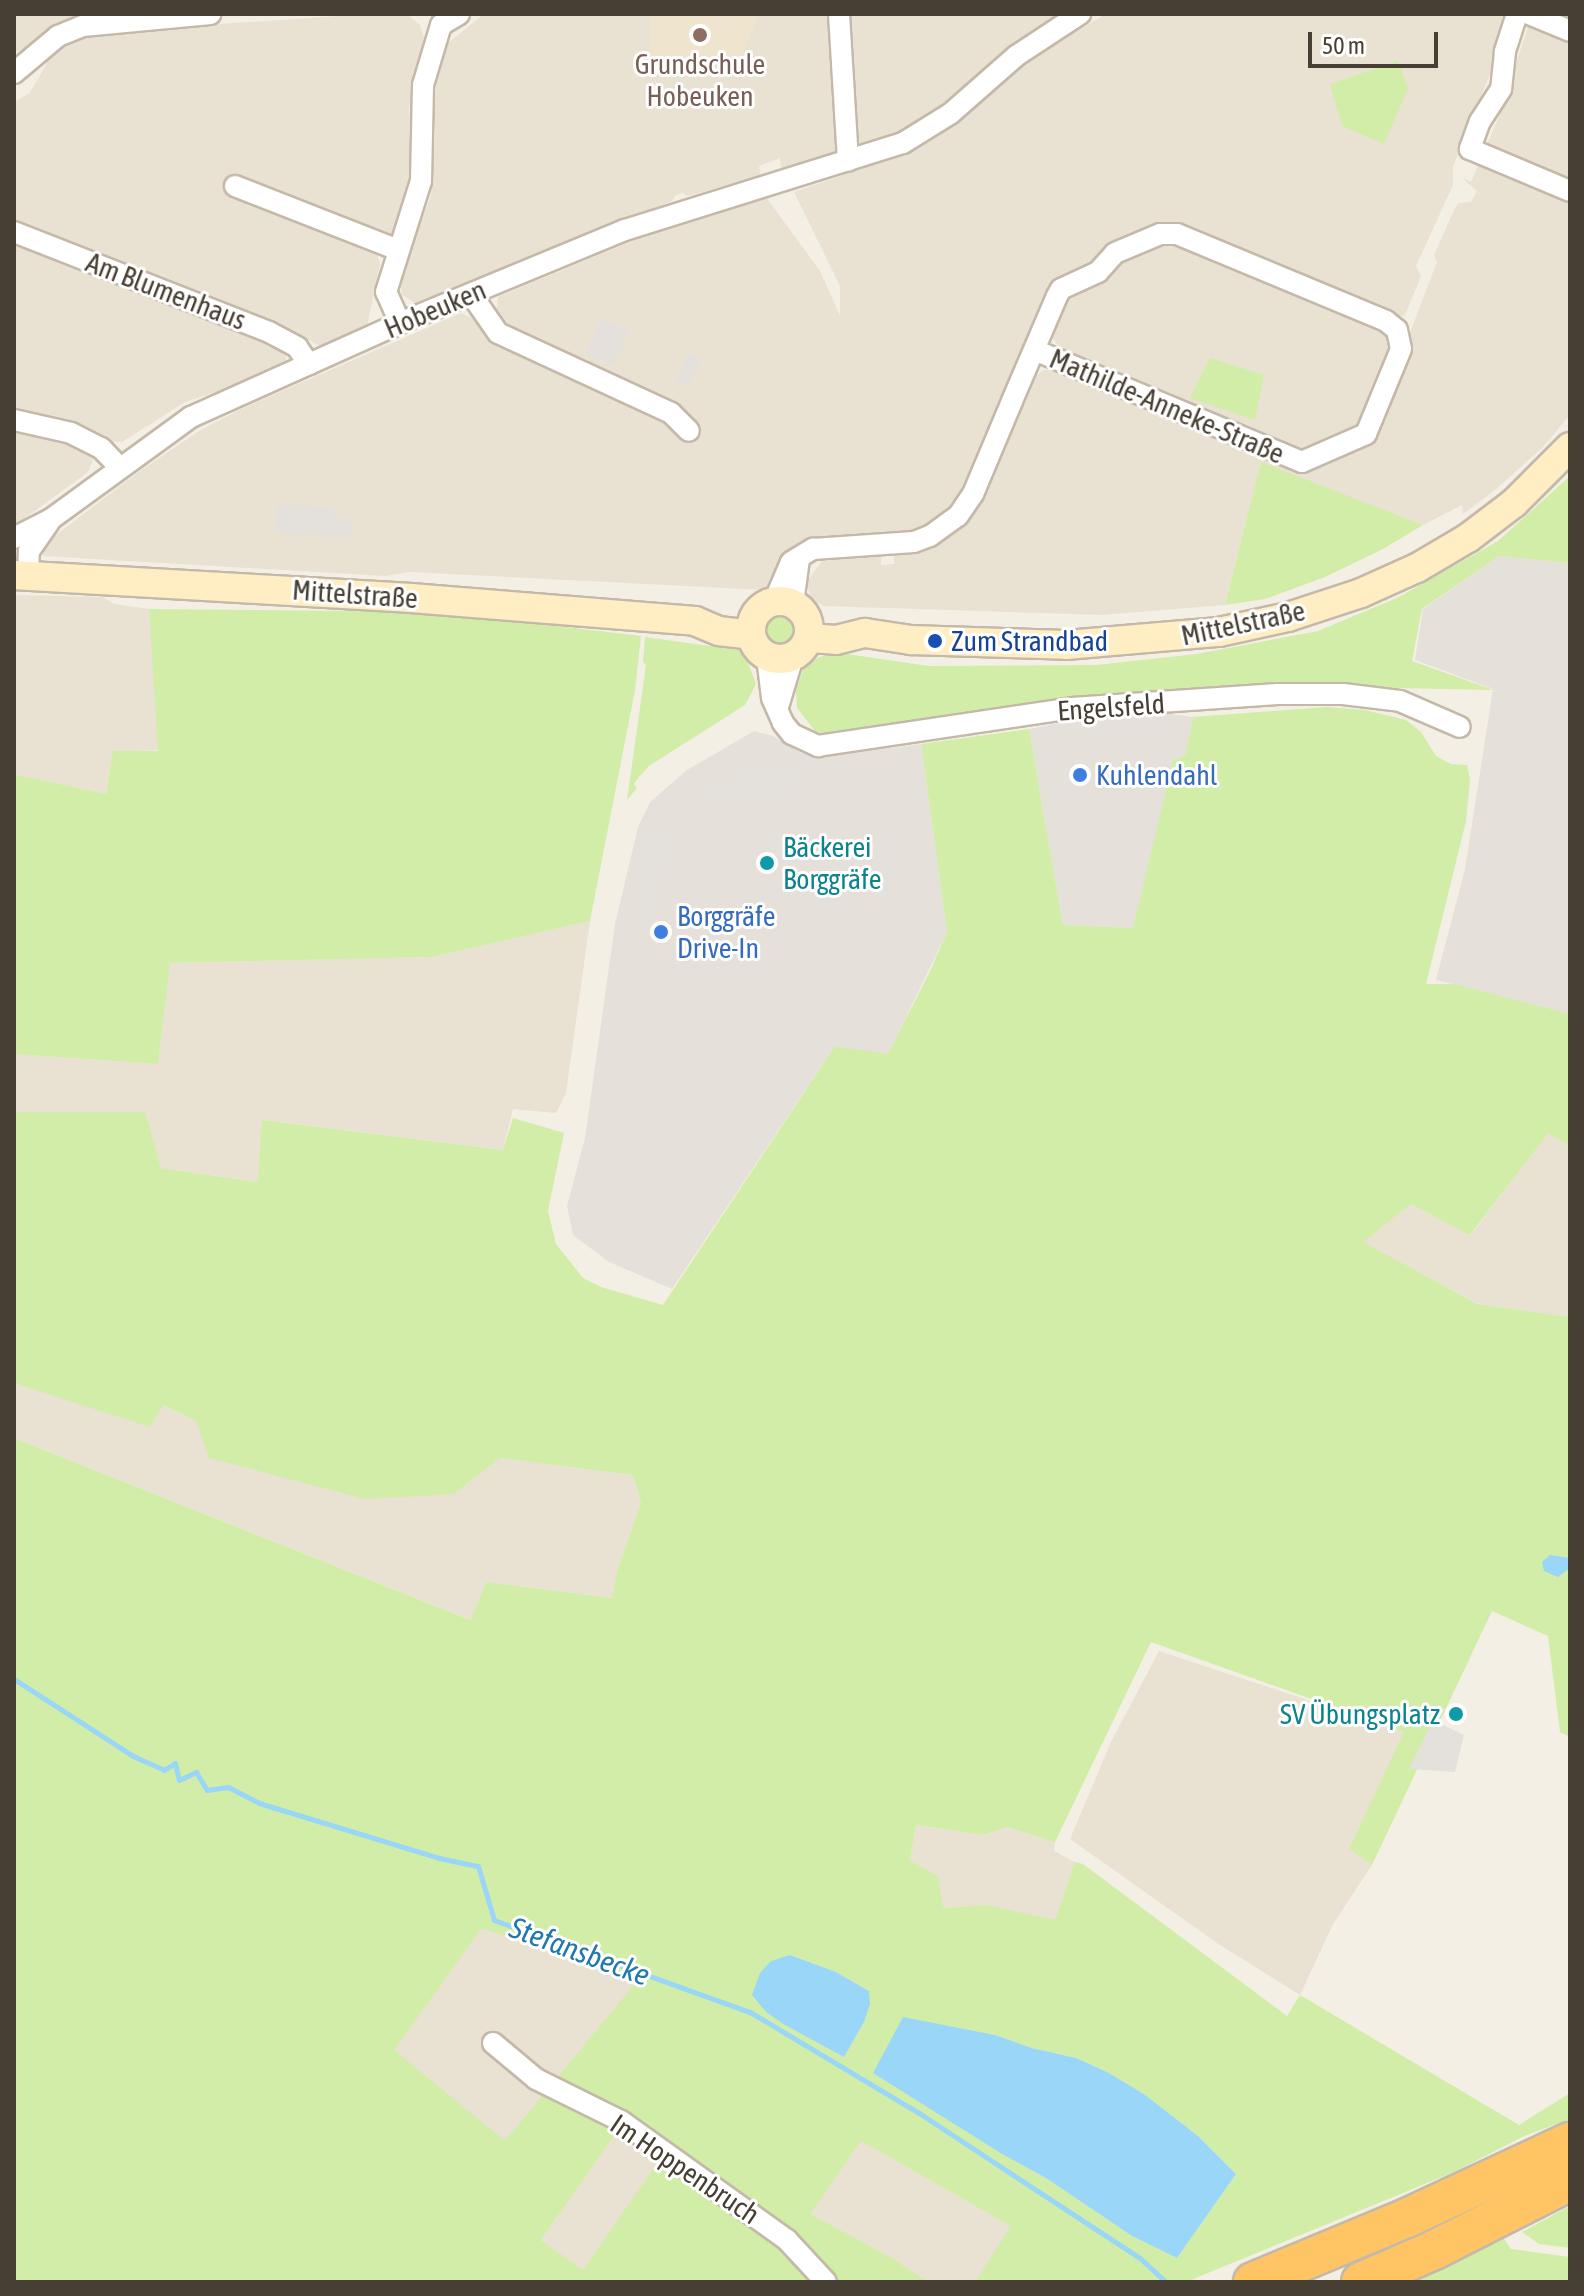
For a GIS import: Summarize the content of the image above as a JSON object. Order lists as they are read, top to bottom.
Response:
{
  "streets": {
    "main road": ["Mittelstraße"],
    "street": [
      "Am Blumenhaus",
      "Hobeuken",
      "Mathilde-Anneke-Straße",
      "Engelsfeld",
      "Im Hoppenbruch"
    ]
  },
  "crossings": [
    ["Am Blumenhaus", "Hobeuken"],
    ["Hobeuken", "Mittelstraße"],
    ["Mathilde-Anneke-Straße", "Mittelstraße"],
    ["Mathilde-Anneke-Straße", "Engelsfeld"],
    ["Mittelstraße", "Engelsfeld"]
  ],
  "water": ["Stefansbecke"],
  "places": [
    "Grundschule Hobeuken",
    "Zum Strandbad",
    "Kuhlendahl",
    "Bäckerei Borggräfe",
    "Borggräfe Drive-In",
    "SV Übungsplatz"
  ],
  "scale_bar": "50 m"
}
